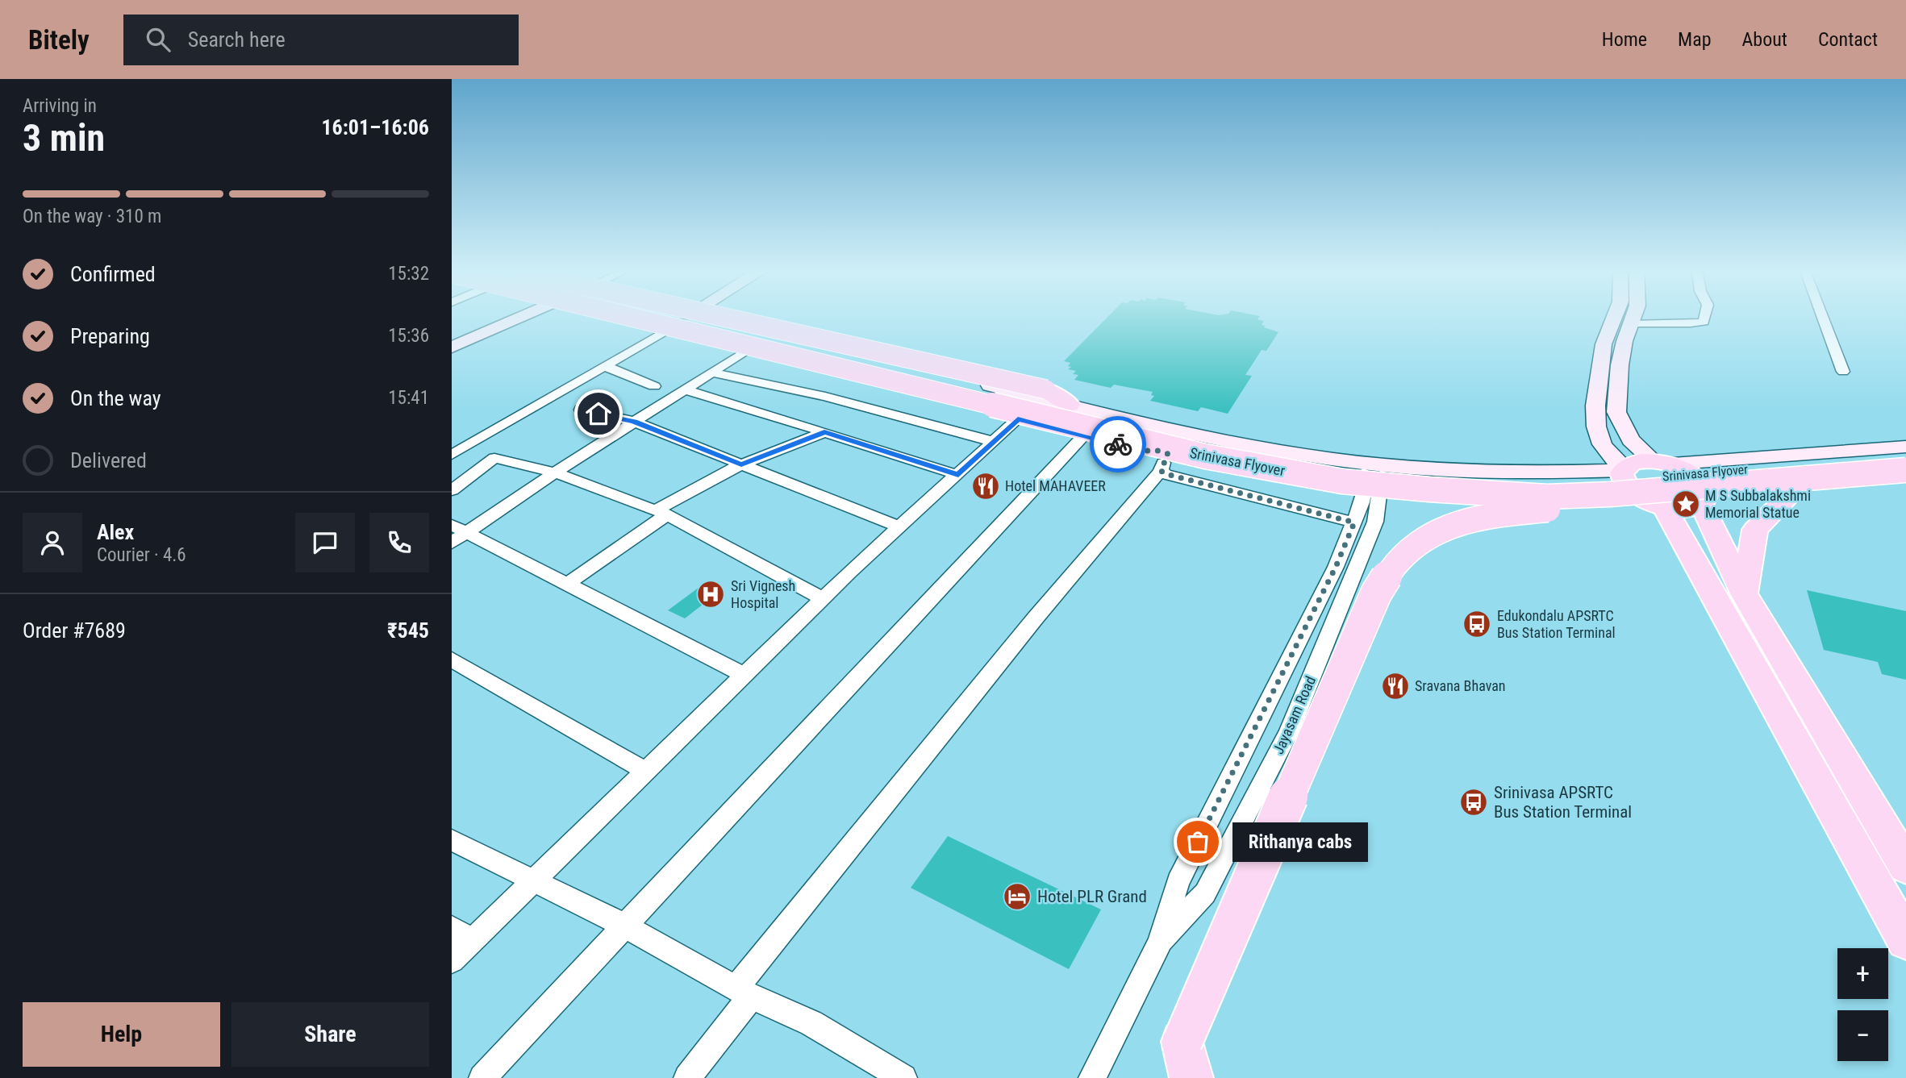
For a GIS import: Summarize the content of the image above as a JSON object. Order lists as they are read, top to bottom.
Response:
{
  "streets": {
    "main road": ["Srinivasa Flyover"],
    "street": ["Jayasam Road"]
  },
  "places": {
    "restaurant": ["Hotel MAHAVEER", "Sravana Bhavan"],
    "place": ["M S Subbalakshmi Memorial Statue"],
    "hospital": ["Sri Vignesh Hospital"],
    "bus stop": ["Edukondalu APSRTC Bus Station Terminal", "Srinivasa APSRTC Bus Station Terminal"],
    "other": ["Rithanya cabs"],
    "hotel": ["Hotel PLR Grand"]
  },
  "page": {
    "header": "Bitely",
    "search": "Search here",
    "nav": [
      "Home",
      "Map",
      "About",
      "Contact"
    ],
    "heading": ["3 min", "Arriving in", "16:01–16:06"],
    "panel": [
      "Alex",
      "Courier · 4.6",
      "Order #7689",
      "₹545"
    ],
    "bar": "On the way · 310 m",
    "list": [
      ["Confirmed", "15:32"],
      ["Preparing", "15:36"],
      ["On the way", "15:41"],
      "Delivered"
    ],
    "bubble": "Rithanya cabs",
    "map_buttons": ["+", "−"],
    "buttons": ["Help", "Share"]
  }
}
